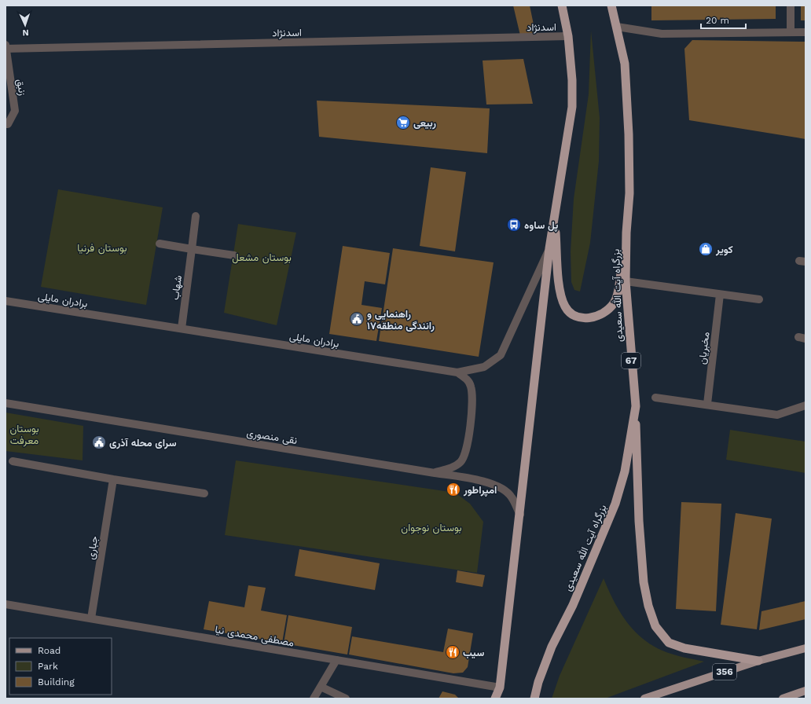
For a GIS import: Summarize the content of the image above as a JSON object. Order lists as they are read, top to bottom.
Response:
{
  "streets": {
    "highway": ["بزرگراه آیت الله سعیدی", "67"],
    "main road": ["356"],
    "street": [
      "اسدنژاد",
      "زنبق",
      "شهاب",
      "برادران مایلی",
      "مخبریان",
      "نقی منصوری",
      "جباری",
      "مصطفی محمدی نیا"
    ]
  },
  "crossings": [
    ["اسدنژاد", "زنبق"],
    ["شهاب", "برادران مایلی"],
    ["جباری", "مصطفی محمدی نیا"]
  ],
  "parks": [
    "بوستان فرنیا",
    "بوستان مشعل",
    "بوستان معرفت",
    "بوستان نوجوان"
  ],
  "places": {
    "supermarket": ["ربیعی"],
    "bus stop": ["پل ساوه"],
    "shop": ["کویر"],
    "public building": ["راهنمایی و رانندگی منطقه۱۷", "سرای محله آذری"],
    "restaurant": ["امپراطور", "سیب"]
  },
  "legend": ["Road", "Park", "Building"],
  "scale_bar": "20 m",
  "north": "bottom"
}
